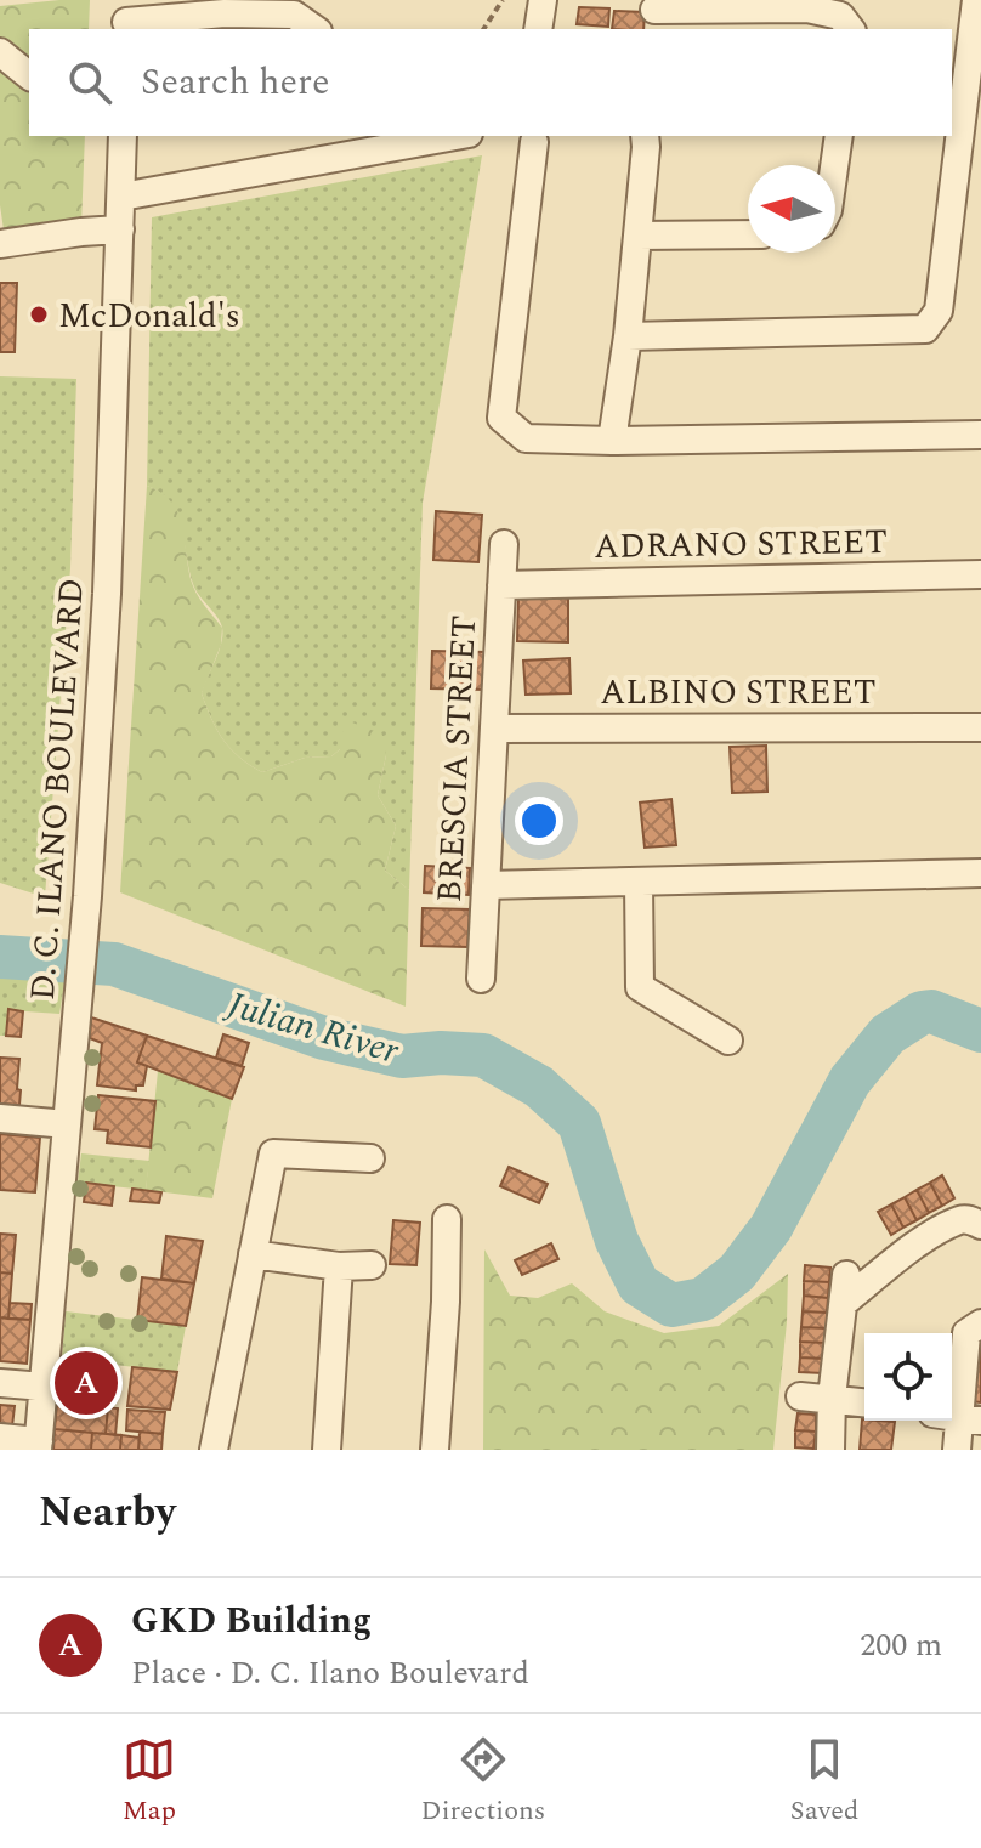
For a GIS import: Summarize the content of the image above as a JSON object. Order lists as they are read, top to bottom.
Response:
{
  "streets": {
    "street": [
      "ADRANO STREET",
      "ALBINO STREET",
      "BRESCIA STREET",
      "D. C. ILANO BOULEVARD"
    ]
  },
  "crossings": [
    ["ADRANO STREET", "BRESCIA STREET"],
    ["ALBINO STREET", "BRESCIA STREET"]
  ],
  "water": ["Julian River"],
  "places": ["McDonald's"],
  "north": "left",
  "page": {
    "search": "Search here",
    "pins": "A",
    "heading": "Nearby",
    "list": [
      {
        "mark": "A",
        "name": "GKD Building",
        "note": "Place · D. C. Ilano Boulevard",
        "value": "200 m"
      }
    ],
    "nav": ["Map", "Directions", "Saved"]
  }
}
